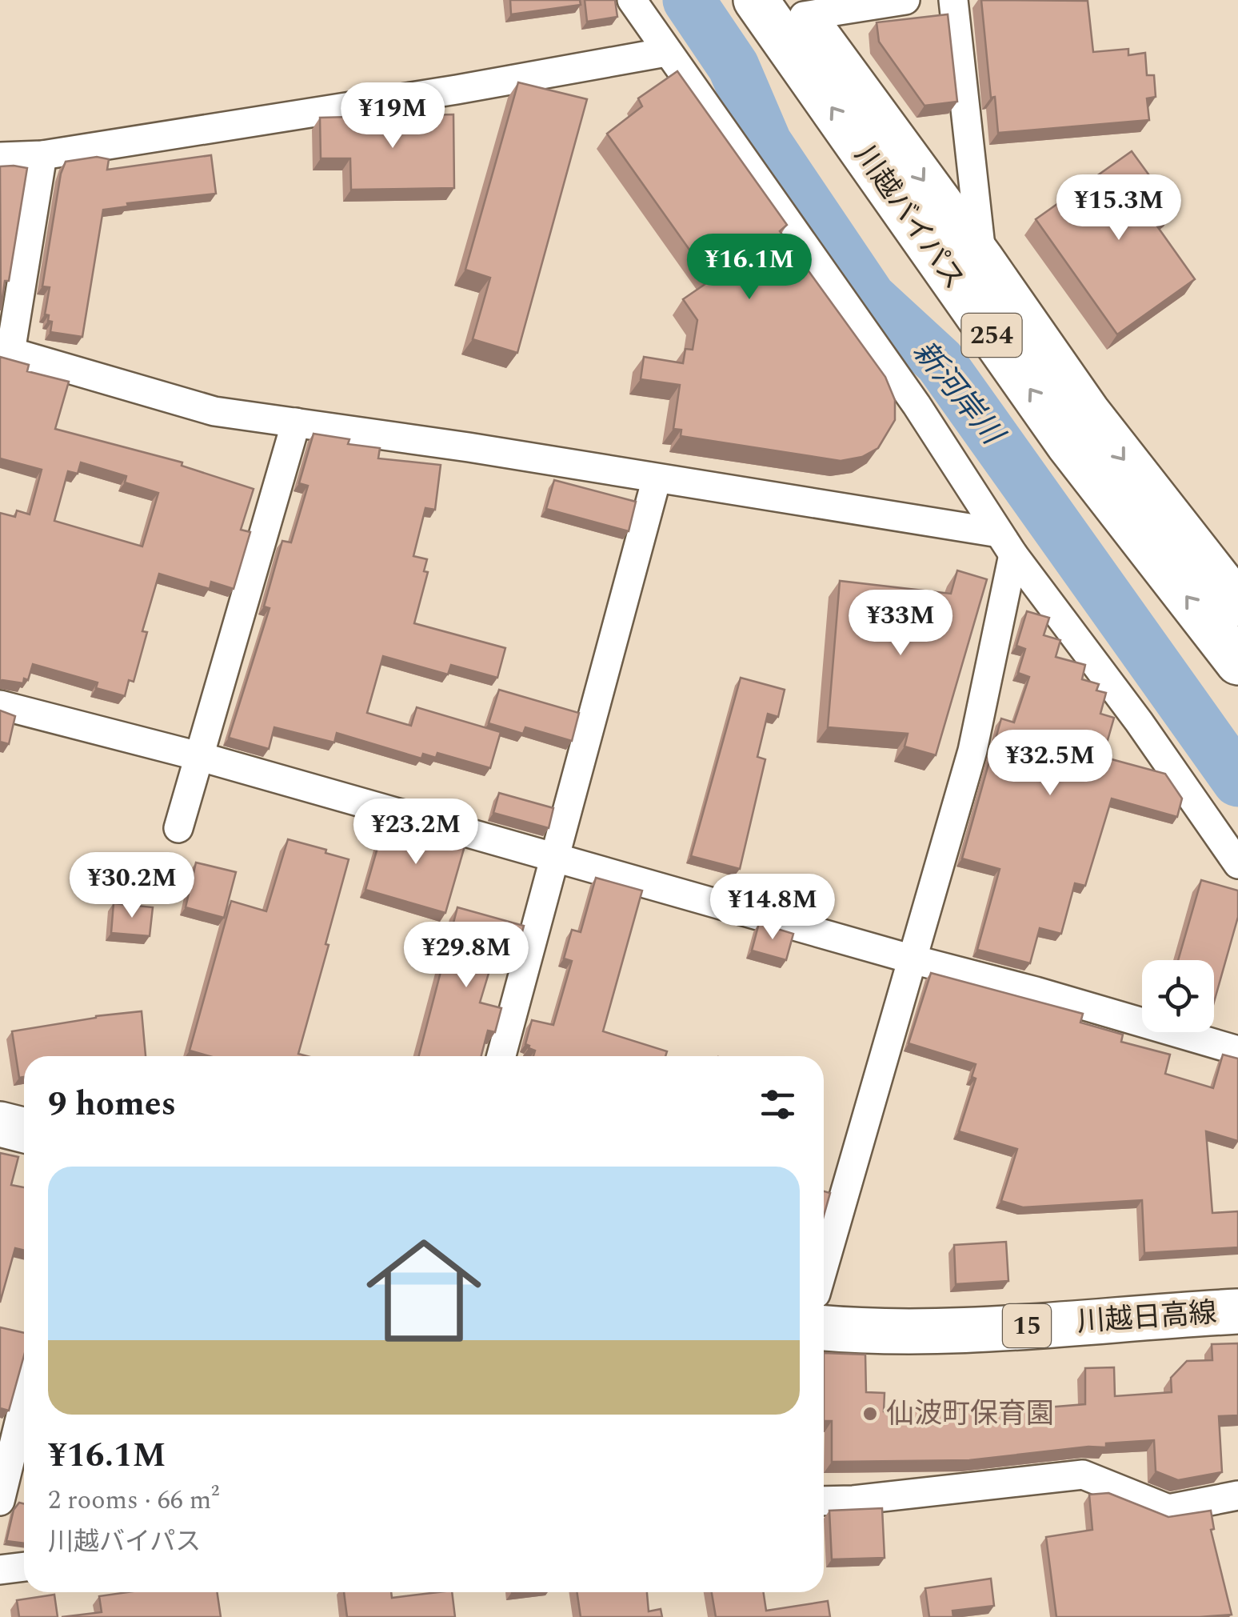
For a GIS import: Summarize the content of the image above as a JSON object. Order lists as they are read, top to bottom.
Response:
{
  "streets": {
    "main road": [
      "川越バイパス",
      "254",
      "川越日高線",
      "15"
    ]
  },
  "water": ["新河岸川"],
  "places": ["仙波町保育園"],
  "page": {
    "price": [
      "¥19M",
      "¥15.3M",
      "¥16.1M",
      "¥33M",
      "¥32.5M",
      "¥23.2M",
      "¥30.2M",
      "¥14.8M",
      "¥29.8M"
    ],
    "heading": "9 homes",
    "list": [
      {
        "name": "¥16.1M",
        "note": "2 rooms · 66 m² · 川越バイパス"
      }
    ]
  }
}
